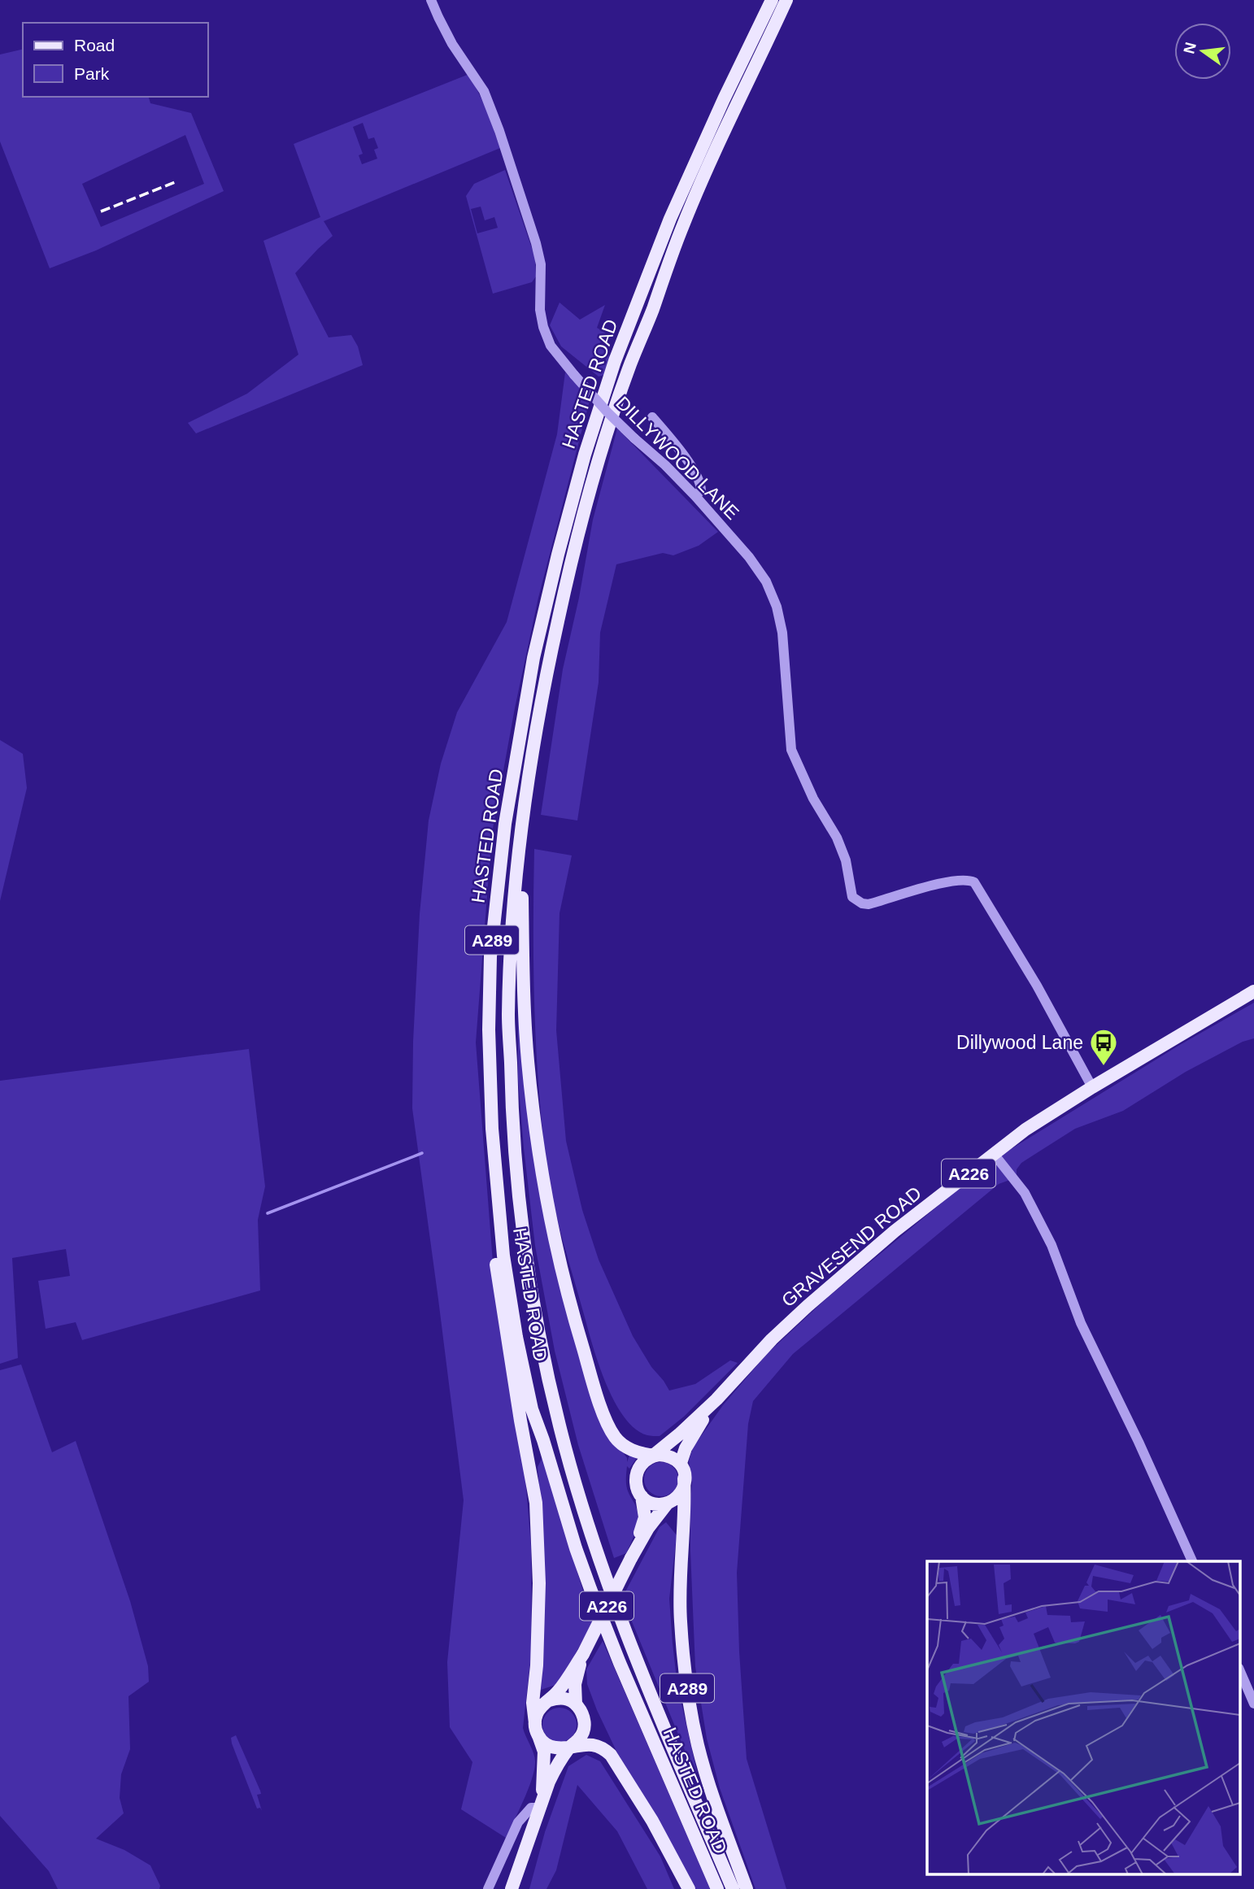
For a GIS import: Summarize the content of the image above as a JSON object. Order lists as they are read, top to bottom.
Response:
{
  "streets": {
    "main road": [
      "HASTED ROAD",
      "A289",
      "A226",
      "GRAVESEND ROAD"
    ],
    "street": ["DILLYWOOD LANE"]
  },
  "crossings": [
    ["HASTED ROAD", "A289"],
    ["DILLYWOOD LANE", "GRAVESEND ROAD"],
    ["A289", "A226"],
    ["A289", "GRAVESEND ROAD"],
    ["A226", "GRAVESEND ROAD"]
  ],
  "places": {
    "bus stop": ["Dillywood Lane"]
  },
  "legend": ["Road", "Park"],
  "north": "left"
}
